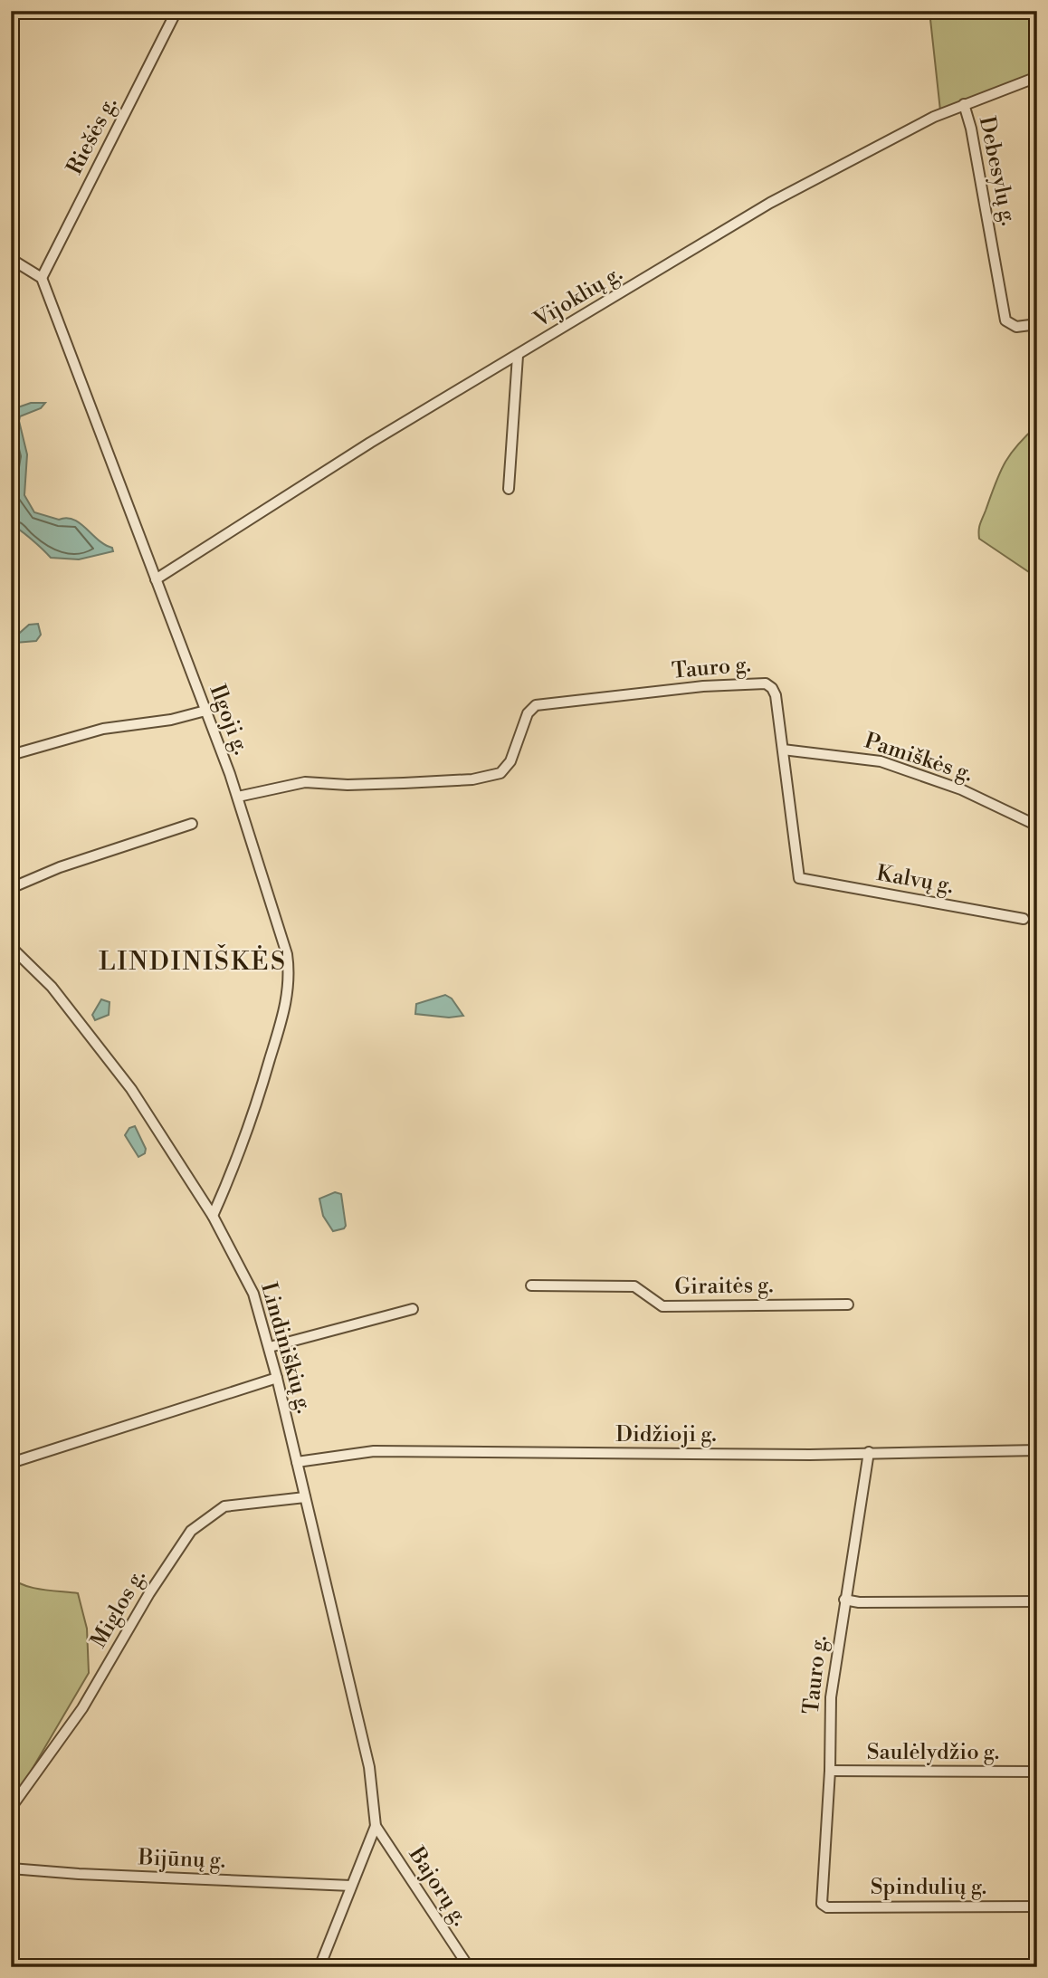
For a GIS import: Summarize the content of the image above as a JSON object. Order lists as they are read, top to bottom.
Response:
{
  "streets": {
    "street": [
      "Riešės g.",
      "Debesylų g.",
      "Vijoklių g.",
      "Tauro g.",
      "Ilgoji g.",
      "Pamiškės g.",
      "Kalvų g.",
      "Giraitės g.",
      "Lindiniškių g.",
      "Didžioji g.",
      "Miglos g.",
      "Saulėlydžio g.",
      "Bijūnų g.",
      "Bajorų g.",
      "Spindulių g."
    ]
  },
  "crossings": [
    ["Riešės g.", "Ilgoji g."],
    ["Debesylų g.", "Vijoklių g."],
    ["Vijoklių g.", "Ilgoji g."],
    ["Tauro g.", "Ilgoji g."],
    ["Tauro g.", "Pamiškės g."],
    ["Tauro g.", "Kalvų g."],
    ["Tauro g.", "Didžioji g."],
    ["Tauro g.", "Saulėlydžio g."],
    ["Tauro g.", "Spindulių g."],
    ["Ilgoji g.", "Lindiniškių g."],
    ["Lindiniškių g.", "Didžioji g."],
    ["Lindiniškių g.", "Miglos g."],
    ["Lindiniškių g.", "Bajorų g."]
  ],
  "districts": ["LINDINIŠKĖS"]
}
